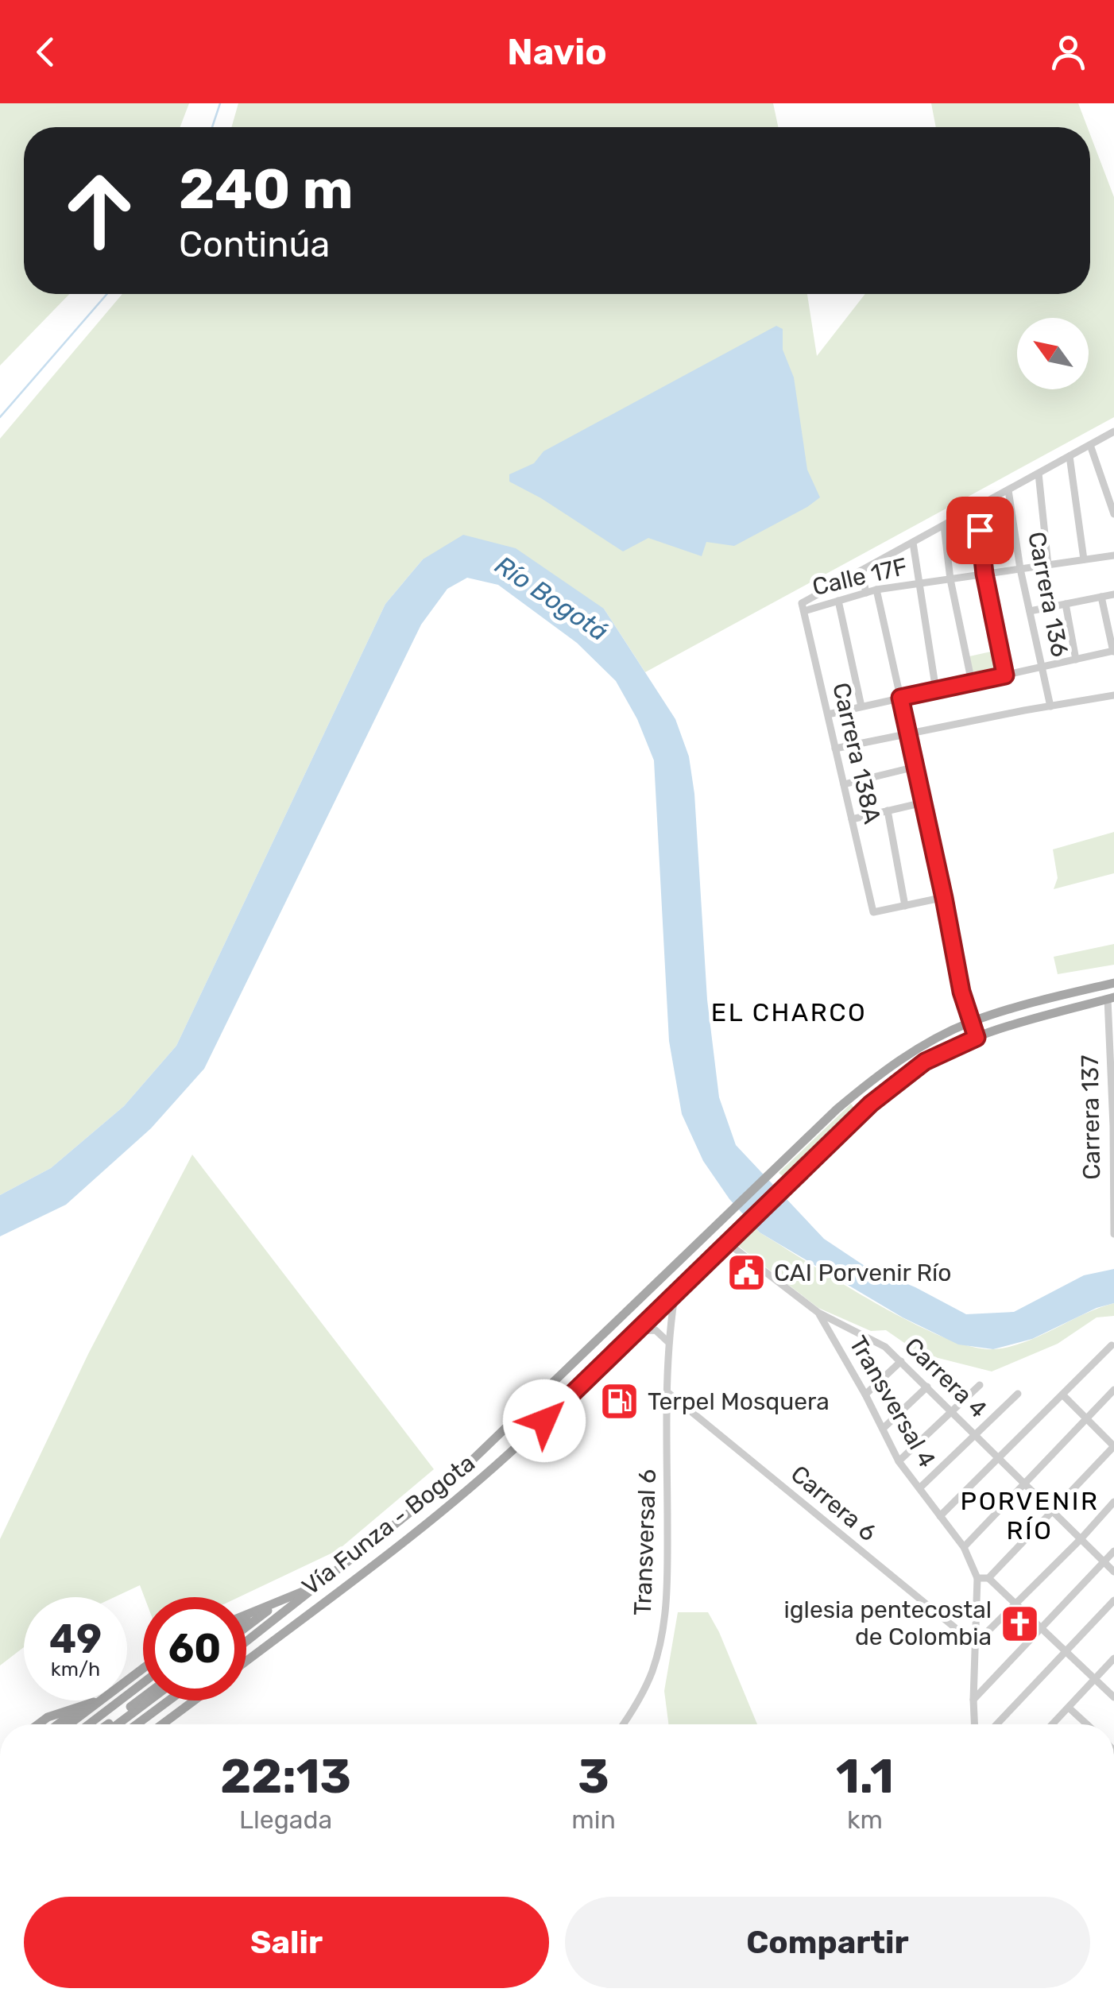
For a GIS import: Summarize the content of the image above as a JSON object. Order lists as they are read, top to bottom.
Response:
{
  "streets": {
    "main road": ["Vía Funza - Bogota"],
    "street": [
      "Calle 17F",
      "Carrera 136",
      "Carrera 138A",
      "Carrera 137",
      "Carrera 4",
      "Transversal 4",
      "Carrera 6",
      "Transversal 6"
    ]
  },
  "crossings": [
    ["Calle 17F", "Carrera 136"],
    ["Calle 17F", "Carrera 138A"],
    ["Carrera 137", "Vía Funza - Bogota"],
    ["Carrera 4", "Transversal 4"],
    ["Carrera 4", "Vía Funza - Bogota"],
    ["Transversal 4", "Carrera 6"],
    ["Carrera 6", "Transversal 6"],
    ["Vía Funza - Bogota", "Transversal 6"]
  ],
  "districts": ["EL CHARCO", "PORVENIR RÍO"],
  "water": ["Río Bogotá"],
  "places": {
    "public building": ["CAI Porvenir Río"],
    "fuel station": ["Terpel Mosquera"],
    "church": ["iglesia pentecostal de Colombia"]
  },
  "north": "top left",
  "page": {
    "header": "Navio",
    "turn": ["240 m", "Continúa"],
    "speed": "49 km/h",
    "limit": "60",
    "eta": [
      "22:13",
      "Llegada",
      "3",
      "min",
      "1.1",
      "km"
    ],
    "buttons": ["Salir", "Compartir"]
  }
}
